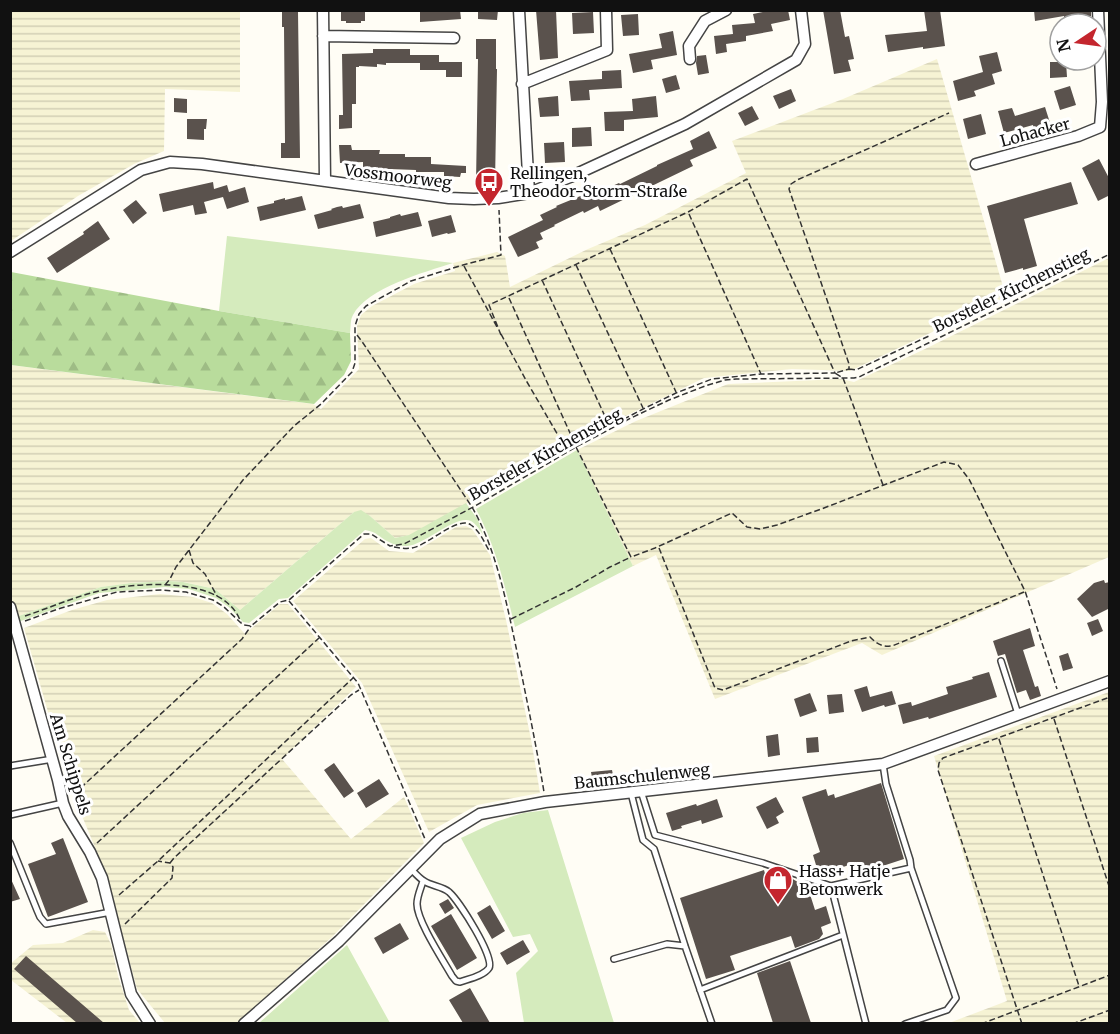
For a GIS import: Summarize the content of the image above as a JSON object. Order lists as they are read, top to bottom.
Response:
{
  "streets": {
    "street": [
      "Lohacker",
      "Vossmoorweg",
      "Am Schippels",
      "Baumschulenweg"
    ],
    "path": ["Borsteler Kirchenstieg"]
  },
  "places": {
    "bus stop": ["Rellingen, Theodor-Storm-Straße"],
    "shop": ["Hass+ Hatje Betonwerk"]
  },
  "north": "left"
}
